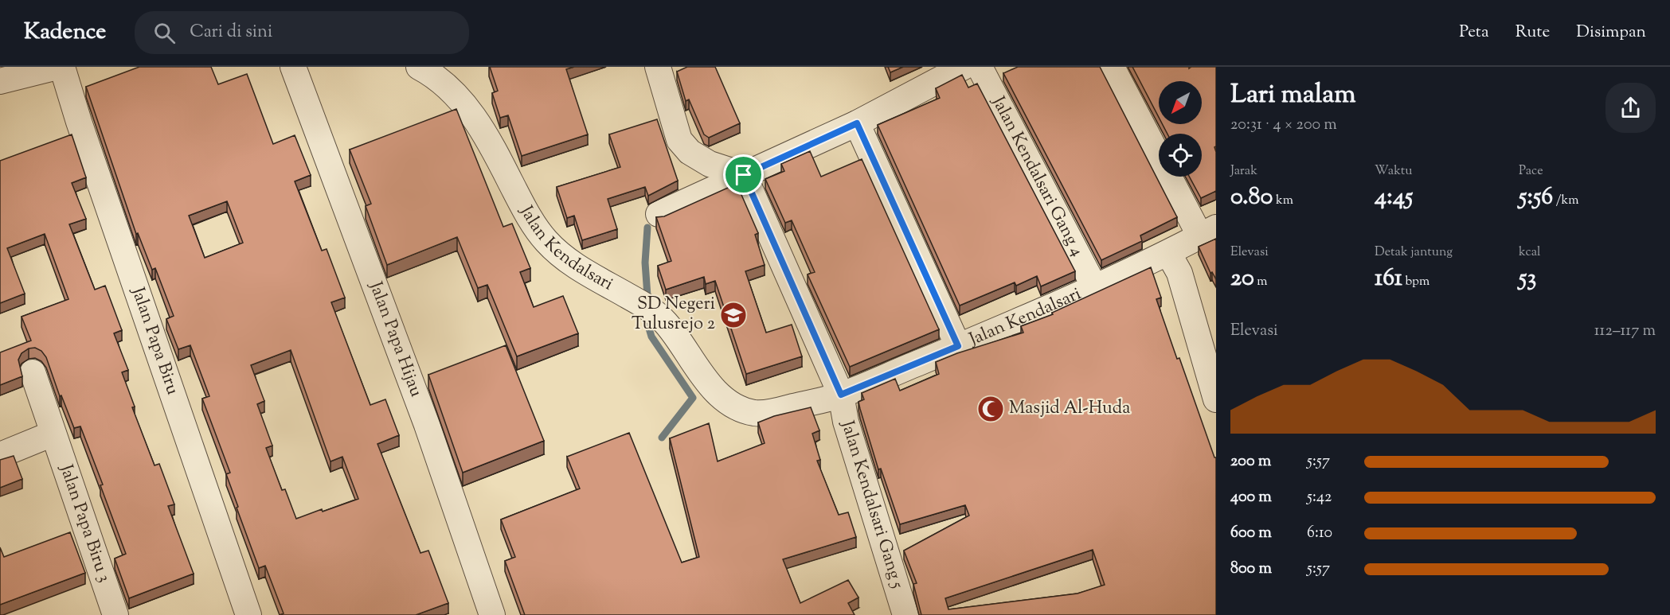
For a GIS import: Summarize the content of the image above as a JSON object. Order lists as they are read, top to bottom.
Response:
{
  "streets": {
    "street": [
      "Jalan Kendalsari Gang 4",
      "Jalan Kendalsari",
      "Jalan Papa Hijau",
      "Jalan Papa Biru",
      "Jalan Kendalsari Gang 5",
      "Jalan Papa Biru 3"
    ]
  },
  "crossings": [
    ["Jalan Kendalsari Gang 4", "Jalan Kendalsari"],
    ["Jalan Kendalsari", "Jalan Kendalsari Gang 5"]
  ],
  "places": {
    "school or university": ["SD Negeri Tulusrejo 2"],
    "mosque": ["Masjid Al-Huda"]
  },
  "north": "bottom left",
  "page": {
    "header": "Kadence",
    "search": "Cari di sini",
    "nav": ["Peta", "Rute", "Disimpan"],
    "heading": ["Lari malam", "20:31 · 4 × 200 m"],
    "stats": [
      ["Jarak", "0.80 km"],
      ["Waktu", "4:45"],
      ["Pace", "5:56 /km"],
      ["Elevasi", "20 m"],
      ["Detak jantung", "161 bpm"],
      ["kcal", "53"]
    ],
    "chart": ["Elevasi", "112–117 m"],
    "list": [
      {
        "name": "200 m",
        "note": "5:57"
      },
      {
        "name": "400 m",
        "note": "5:42"
      },
      {
        "name": "600 m",
        "note": "6:10"
      },
      {
        "name": "800 m",
        "note": "5:57"
      }
    ]
  }
}
